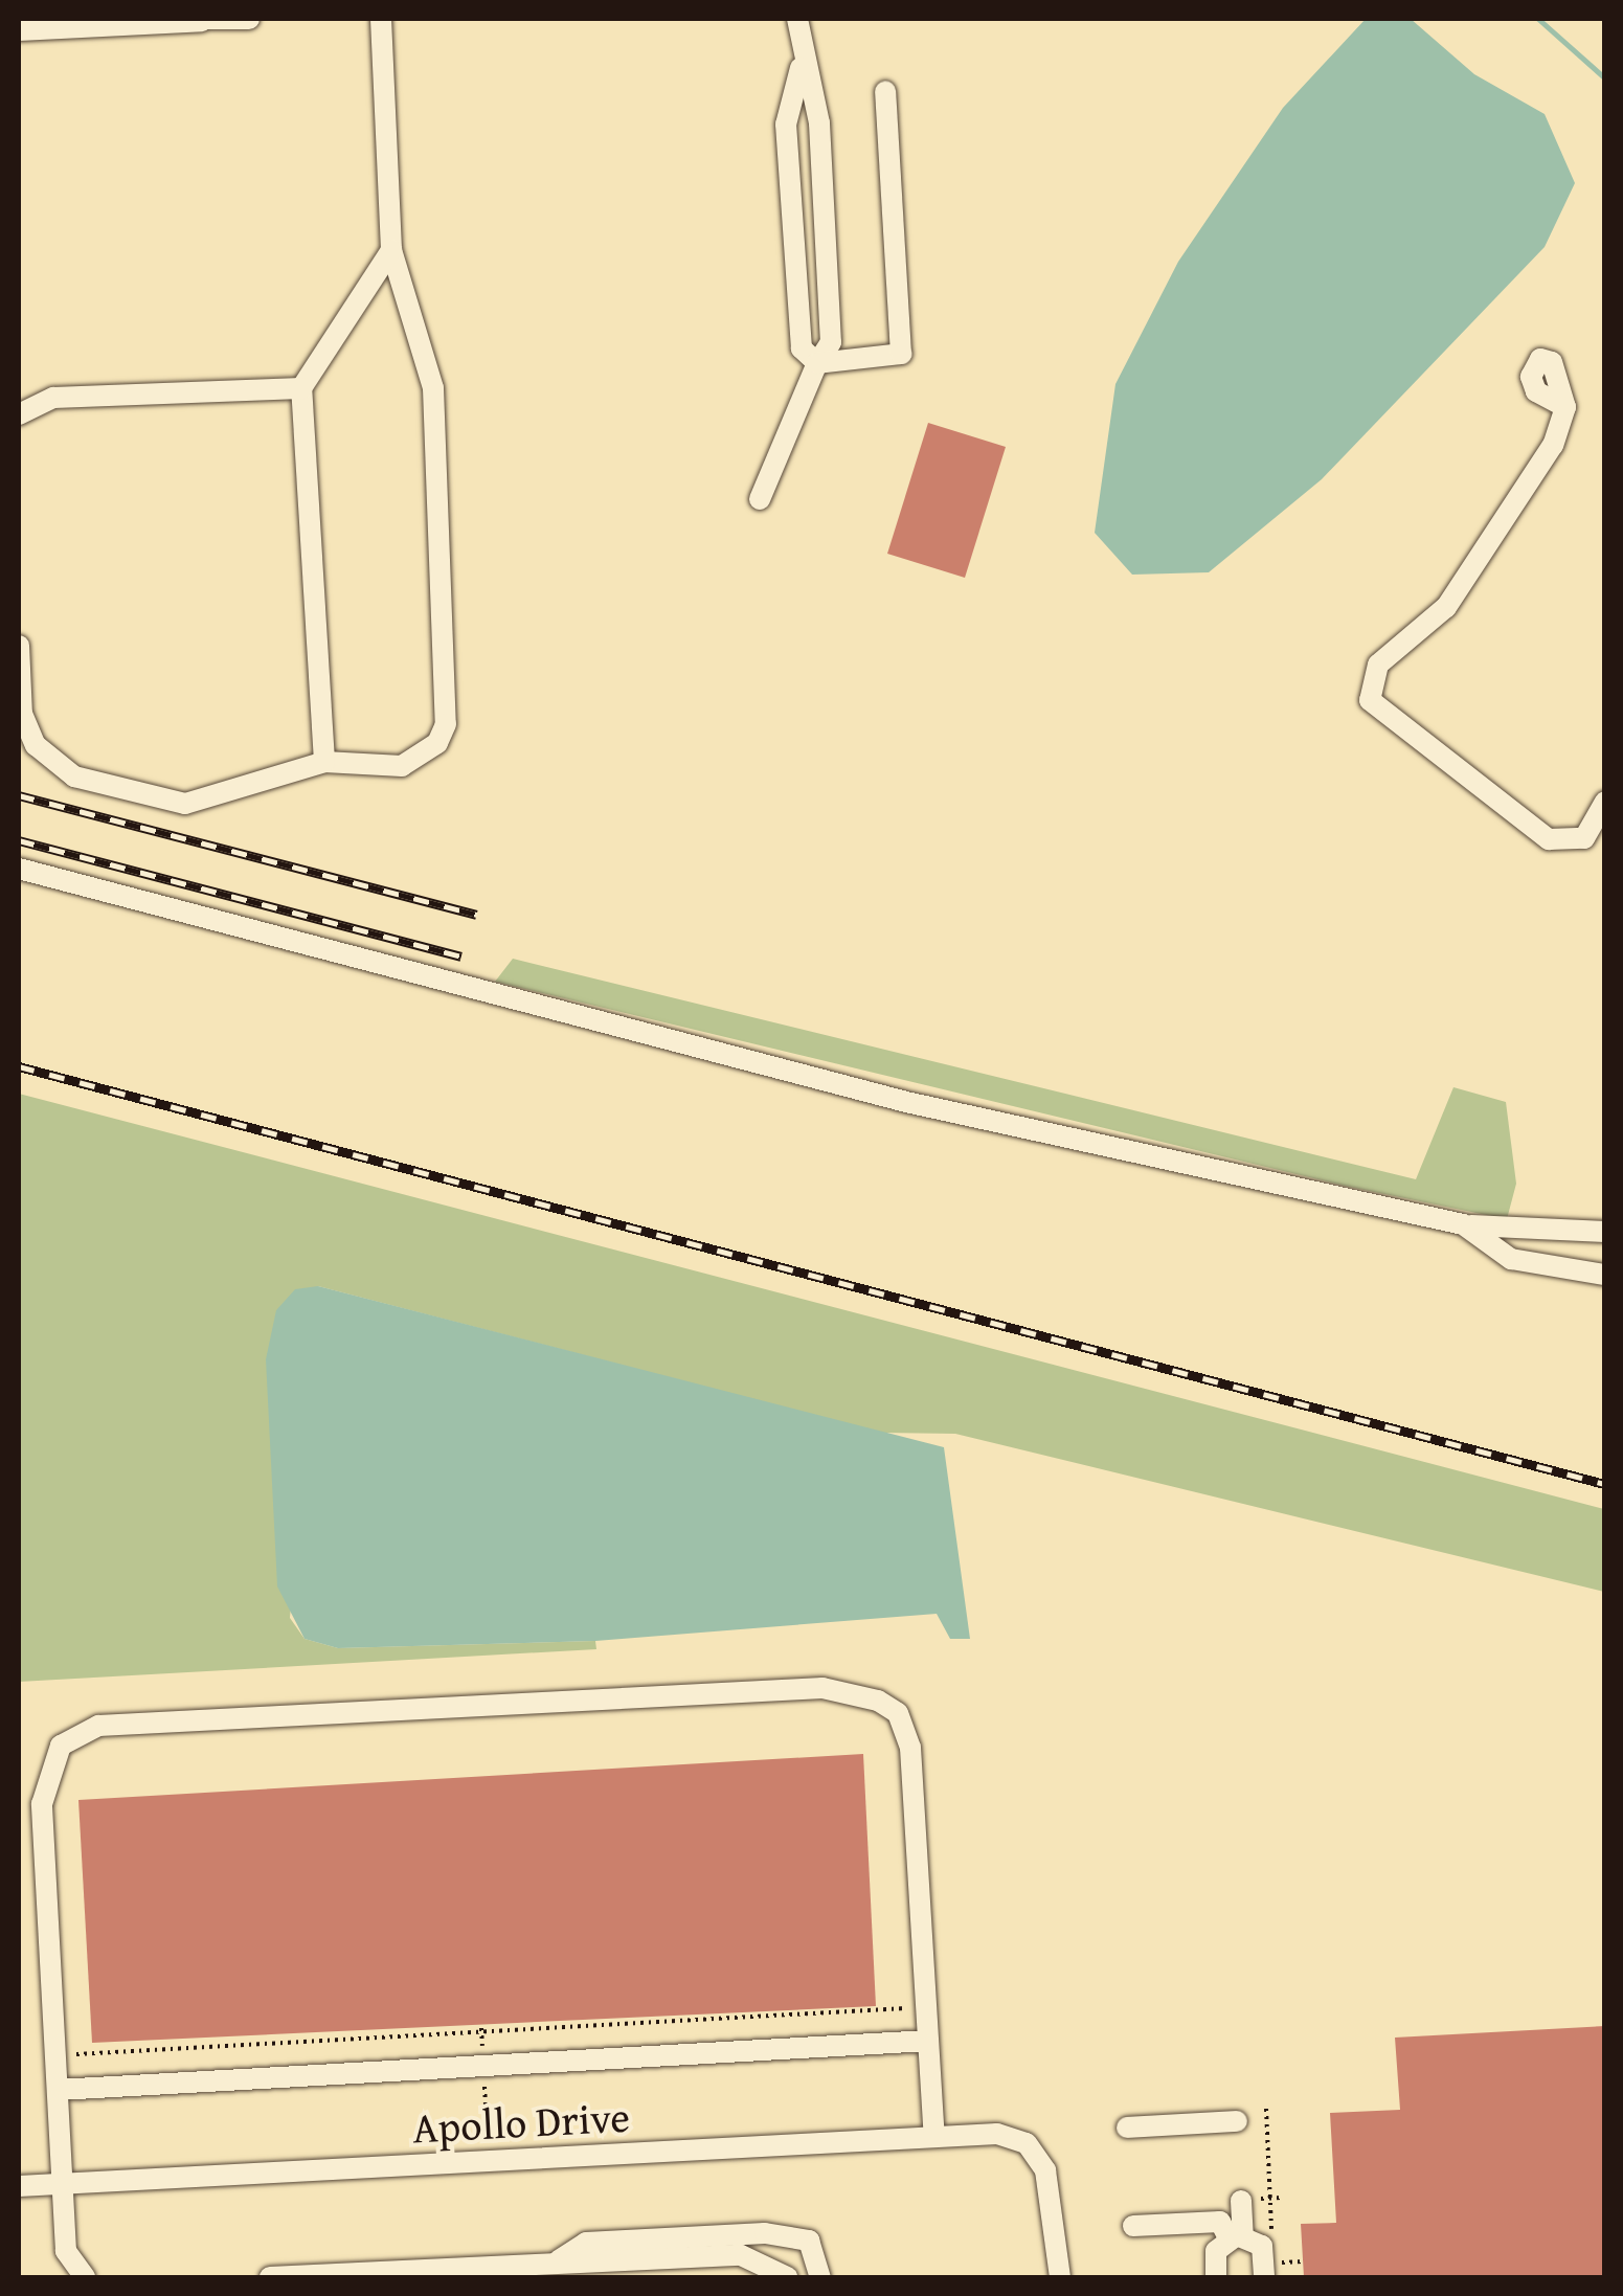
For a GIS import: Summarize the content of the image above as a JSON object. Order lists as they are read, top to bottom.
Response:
{
  "streets": {
    "street": ["Apollo Drive"]
  }
}
